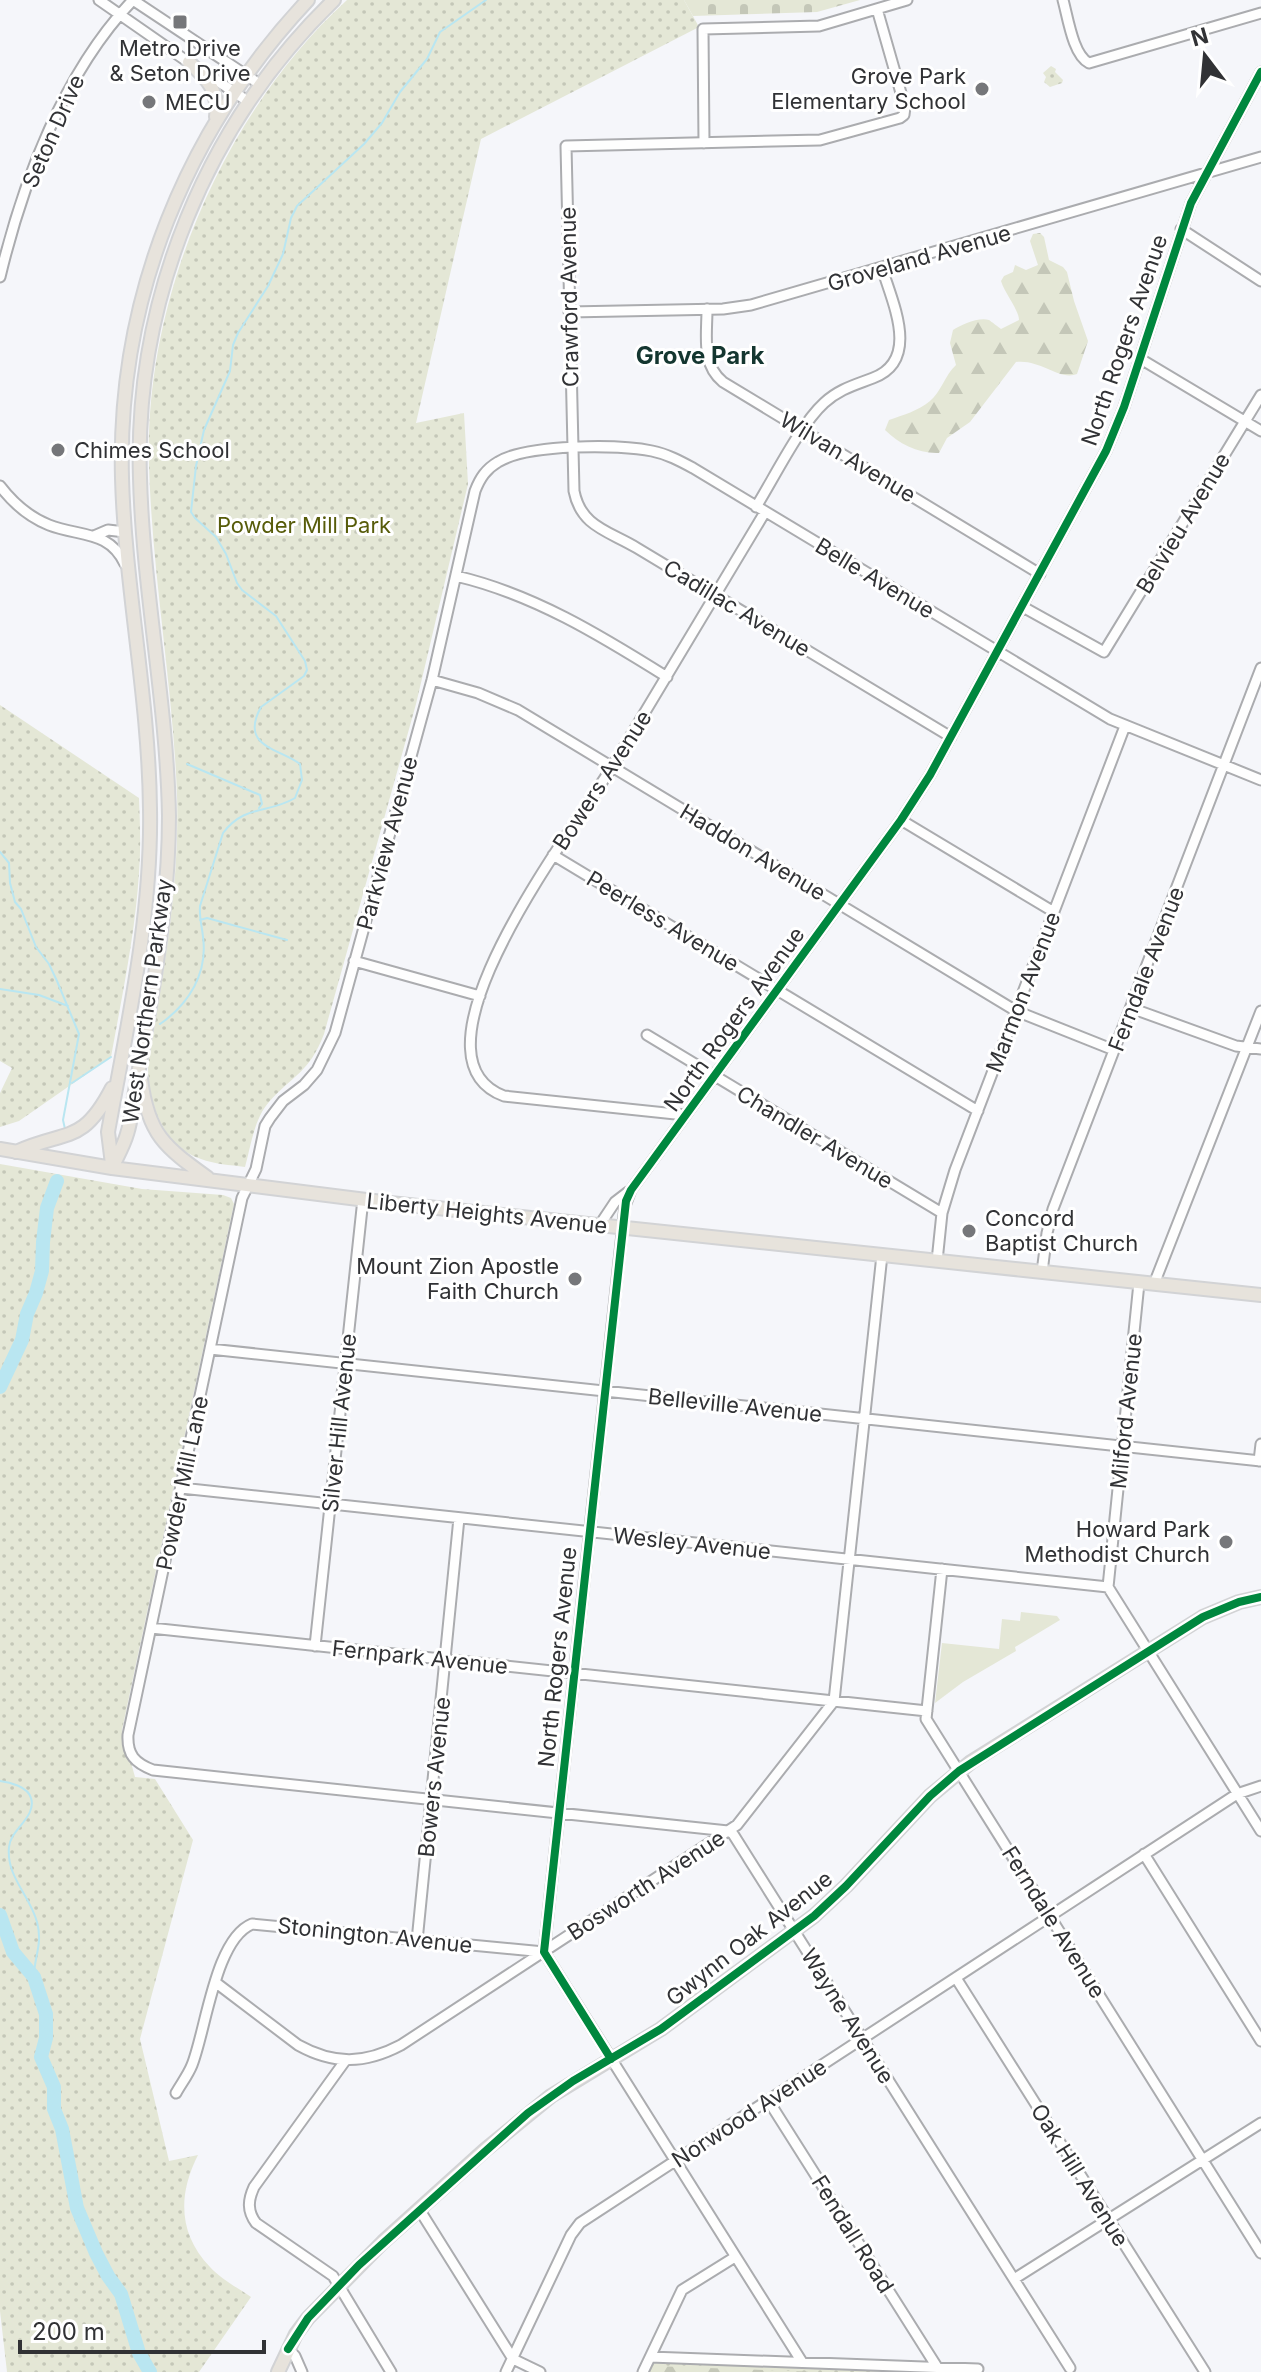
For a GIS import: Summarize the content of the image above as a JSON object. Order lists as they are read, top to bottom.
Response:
{
  "streets": {
    "main road": ["West Northern Parkway", "Liberty Heights Avenue", "Gwynn Oak Avenue"],
    "street": [
      "Seton Drive",
      "Groveland Avenue",
      "Crawford Avenue",
      "North Rogers Avenue",
      "Wilvan Avenue",
      "Belvieu Avenue",
      "Belle Avenue",
      "Cadillac Avenue",
      "Bowers Avenue",
      "Parkview Avenue",
      "Haddon Avenue",
      "Peerless Avenue",
      "Ferndale Avenue",
      "Marmon Avenue",
      "Chandler Avenue",
      "Belleville Avenue",
      "Milford Avenue",
      "Silver Hill Avenue",
      "Powder Mill Lane",
      "Wesley Avenue",
      "Fernpark Avenue",
      "Bosworth Avenue",
      "Stonington Avenue",
      "Wayne Avenue",
      "Norwood Avenue",
      "Oak Hill Avenue",
      "Fendall Road"
    ]
  },
  "crossings": [
    ["Groveland Avenue", "Crawford Avenue"],
    ["Groveland Avenue", "North Rogers Avenue"],
    ["Groveland Avenue", "Wilvan Avenue"],
    ["Groveland Avenue", "Bowers Avenue"],
    ["Crawford Avenue", "Belle Avenue"],
    ["Crawford Avenue", "Cadillac Avenue"],
    ["North Rogers Avenue", "Wilvan Avenue"],
    ["North Rogers Avenue", "Belvieu Avenue"],
    ["North Rogers Avenue", "Belle Avenue"],
    ["North Rogers Avenue", "Cadillac Avenue"],
    ["North Rogers Avenue", "Bowers Avenue"],
    ["North Rogers Avenue", "Haddon Avenue"],
    ["North Rogers Avenue", "Peerless Avenue"],
    ["North Rogers Avenue", "Chandler Avenue"],
    ["North Rogers Avenue", "Liberty Heights Avenue"],
    ["North Rogers Avenue", "Belleville Avenue"],
    ["North Rogers Avenue", "Wesley Avenue"],
    ["North Rogers Avenue", "Fernpark Avenue"],
    ["North Rogers Avenue", "Bosworth Avenue"],
    ["North Rogers Avenue", "Stonington Avenue"],
    ["Wilvan Avenue", "Bowers Avenue"],
    ["Belle Avenue", "Cadillac Avenue"],
    ["Belle Avenue", "Bowers Avenue"],
    ["Belle Avenue", "Parkview Avenue"],
    ["Belle Avenue", "Ferndale Avenue"],
    ["Belle Avenue", "Marmon Avenue"],
    ["Cadillac Avenue", "Bowers Avenue"],
    ["Bowers Avenue", "Haddon Avenue"],
    ["Bowers Avenue", "Peerless Avenue"],
    ["Bowers Avenue", "Powder Mill Lane"],
    ["Bowers Avenue", "Wesley Avenue"],
    ["Bowers Avenue", "Fernpark Avenue"],
    ["Bowers Avenue", "Stonington Avenue"],
    ["Parkview Avenue", "Haddon Avenue"],
    ["Parkview Avenue", "Liberty Heights Avenue"],
    ["Parkview Avenue", "Powder Mill Lane"],
    ["Haddon Avenue", "Ferndale Avenue"],
    ["Haddon Avenue", "Marmon Avenue"],
    ["Peerless Avenue", "Marmon Avenue"],
    ["Ferndale Avenue", "Liberty Heights Avenue"],
    ["Ferndale Avenue", "Fernpark Avenue"],
    ["Ferndale Avenue", "Gwynn Oak Avenue"],
    ["Ferndale Avenue", "Norwood Avenue"],
    ["Marmon Avenue", "Chandler Avenue"],
    ["Marmon Avenue", "Liberty Heights Avenue"],
    ["West Northern Parkway", "Liberty Heights Avenue"],
    ["Liberty Heights Avenue", "Milford Avenue"],
    ["Liberty Heights Avenue", "Silver Hill Avenue"],
    ["Liberty Heights Avenue", "Powder Mill Lane"],
    ["Belleville Avenue", "Milford Avenue"],
    ["Belleville Avenue", "Silver Hill Avenue"],
    ["Belleville Avenue", "Powder Mill Lane"],
    ["Milford Avenue", "Wesley Avenue"],
    ["Silver Hill Avenue", "Wesley Avenue"],
    ["Silver Hill Avenue", "Fernpark Avenue"],
    ["Powder Mill Lane", "Wesley Avenue"],
    ["Powder Mill Lane", "Fernpark Avenue"],
    ["Fernpark Avenue", "Bosworth Avenue"],
    ["Bosworth Avenue", "Stonington Avenue"],
    ["Bosworth Avenue", "Wayne Avenue"],
    ["Gwynn Oak Avenue", "Wayne Avenue"],
    ["Wayne Avenue", "Norwood Avenue"],
    ["Norwood Avenue", "Oak Hill Avenue"],
    ["Norwood Avenue", "Fendall Road"]
  ],
  "districts": ["Grove Park"],
  "parks": ["Powder Mill Park"],
  "places": {
    "transit": ["Metro Drive & Seton Drive"],
    "other": [
      "Grove Park Elementary School",
      "MECU",
      "Chimes School",
      "Concord Baptist Church",
      "Mount Zion Apostle Faith Church",
      "Howard Park Methodist Church"
    ]
  },
  "scale_bar": "200 m",
  "north": "top"
}
